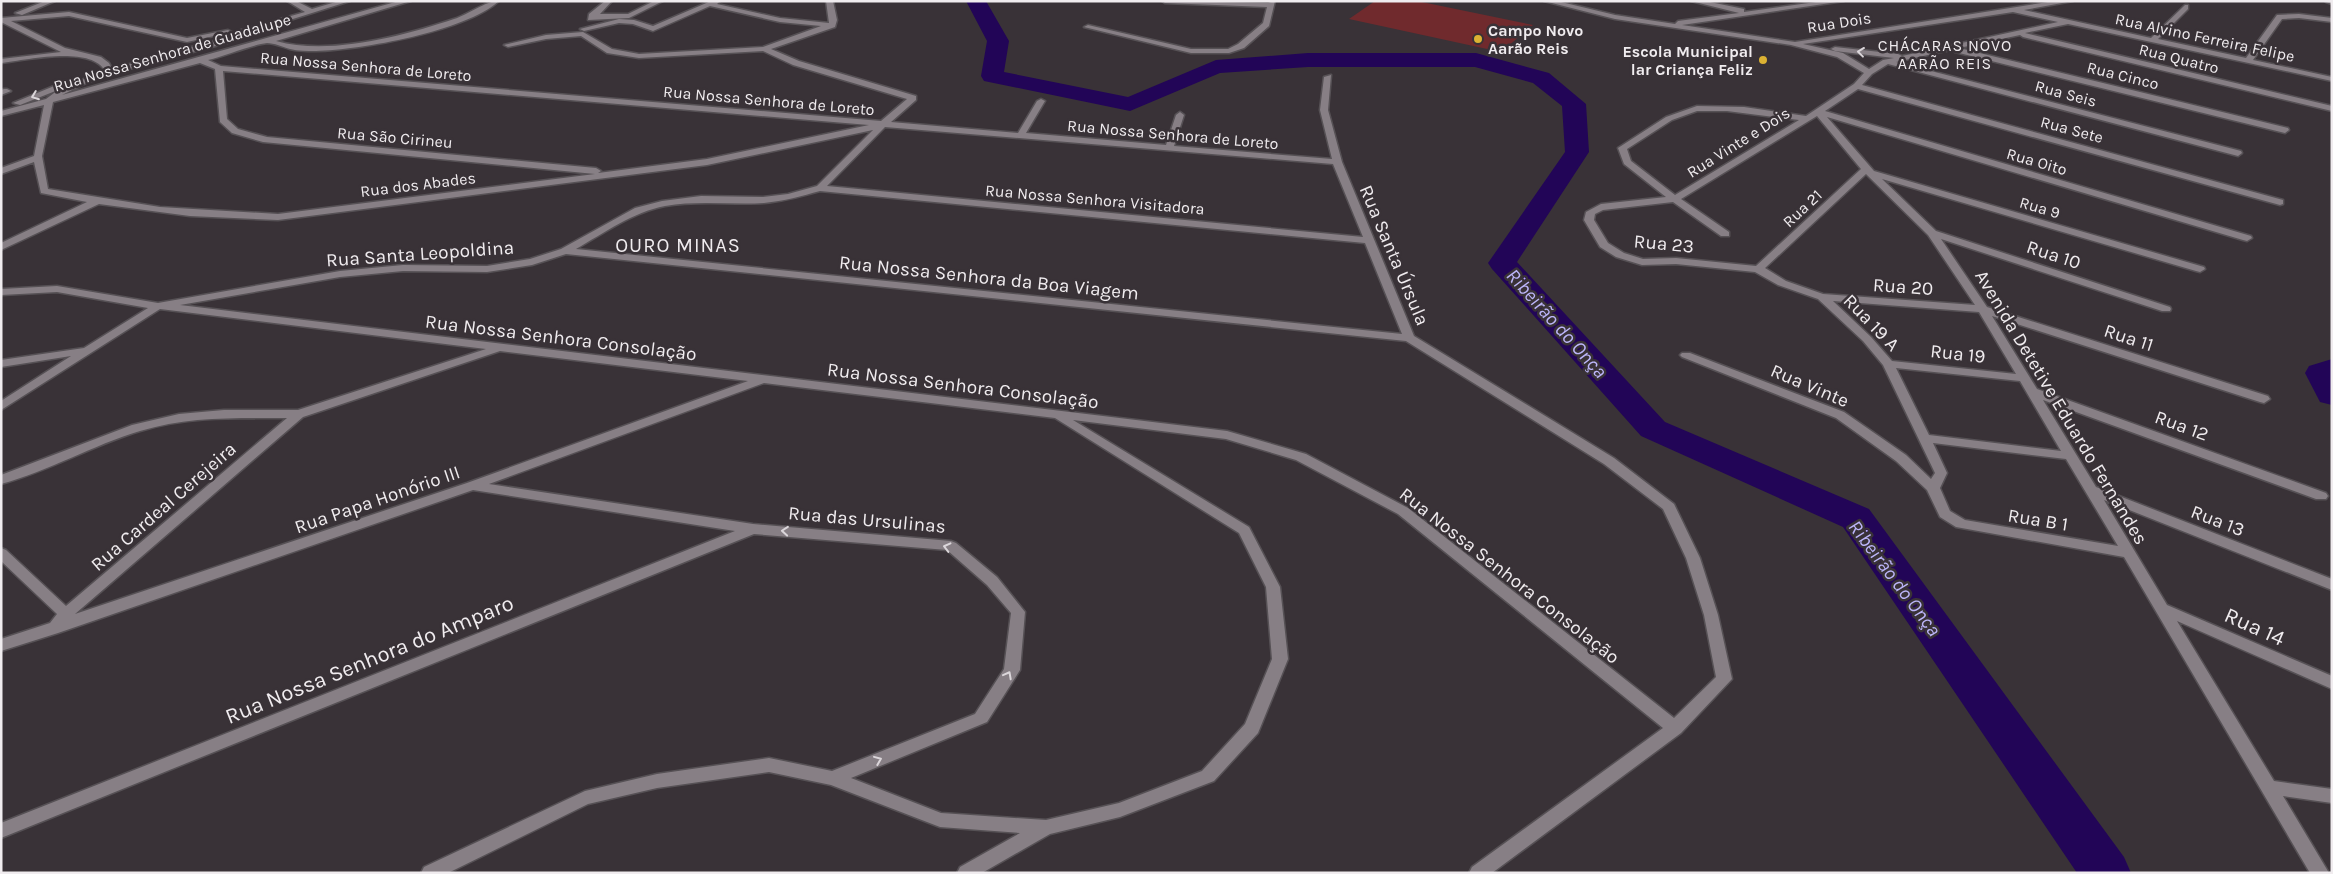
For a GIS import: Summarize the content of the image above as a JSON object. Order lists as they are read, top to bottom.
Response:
{
  "streets": {
    "street": [
      "Rua Dois",
      "Rua Alvino Ferreira Felipe",
      "Rua Nossa Senhora de Guadalupe",
      "Rua Quatro",
      "Rua Nossa Senhora de Loreto",
      "Rua Cinco",
      "Rua Seis",
      "Rua Sete",
      "Rua São Cirineu",
      "Rua Vinte e Dois",
      "Rua Oito",
      "Rua dos Abades",
      "Rua Nossa Senhora Visitadora",
      "Rua 9",
      "Rua 21",
      "Rua 23",
      "Rua Santa Leopoldina",
      "Rua 10",
      "Rua Santa Úrsula",
      "Rua Nossa Senhora da Boa Viagem",
      "Rua 20",
      "Rua 19 A",
      "Rua Nossa Senhora Consolação",
      "Rua 11",
      "Rua 19",
      "Rua Vinte",
      "Avenida Detetive Eduardo Fernandes",
      "Rua 12",
      "Rua Papa Honório III",
      "Rua Cardeal Cerejeira",
      "Rua das Ursulinas",
      "Rua B 1",
      "Rua 13",
      "Rua 14",
      "Rua Nossa Senhora do Amparo"
    ]
  },
  "crossings": [
    ["Rua Dois", "Rua Alvino Ferreira Felipe"],
    ["Rua Nossa Senhora de Guadalupe", "Rua Nossa Senhora de Loreto"],
    ["Rua Nossa Senhora de Guadalupe", "Rua dos Abades"],
    ["Rua Nossa Senhora de Loreto", "Rua São Cirineu"],
    ["Rua Nossa Senhora de Loreto", "Rua dos Abades"],
    ["Rua Nossa Senhora de Loreto", "Rua Santa Leopoldina"],
    ["Rua Nossa Senhora de Loreto", "Rua Santa Úrsula"],
    ["Rua São Cirineu", "Rua dos Abades"],
    ["Rua Vinte e Dois", "Rua Oito"],
    ["Rua Vinte e Dois", "Rua 23"],
    ["Rua Vinte e Dois", "Avenida Detetive Eduardo Fernandes"],
    ["Rua Oito", "Avenida Detetive Eduardo Fernandes"],
    ["Rua dos Abades", "Rua Santa Leopoldina"],
    ["Rua Nossa Senhora Visitadora", "Rua Santa Leopoldina"],
    ["Rua Nossa Senhora Visitadora", "Rua Santa Úrsula"],
    ["Rua 9", "Rua 21"],
    ["Rua 9", "Avenida Detetive Eduardo Fernandes"],
    ["Rua 21", "Rua 23"],
    ["Rua 21", "Rua 19 A"],
    ["Rua 21", "Avenida Detetive Eduardo Fernandes"],
    ["Rua 23", "Rua 19 A"],
    ["Rua Santa Leopoldina", "Rua Nossa Senhora da Boa Viagem"],
    ["Rua Santa Leopoldina", "Rua Nossa Senhora Consolação"],
    ["Rua 10", "Avenida Detetive Eduardo Fernandes"],
    ["Rua Santa Úrsula", "Rua Nossa Senhora da Boa Viagem"],
    ["Rua Santa Úrsula", "Rua Nossa Senhora Consolação"],
    ["Rua 20", "Rua 19 A"],
    ["Rua 20", "Rua 11"],
    ["Rua 20", "Avenida Detetive Eduardo Fernandes"],
    ["Rua 19 A", "Rua 19"],
    ["Rua 19 A", "Rua Vinte"],
    ["Rua Nossa Senhora Consolação", "Rua Papa Honório III"],
    ["Rua 11", "Avenida Detetive Eduardo Fernandes"],
    ["Rua 19", "Avenida Detetive Eduardo Fernandes"],
    ["Rua Vinte", "Rua B 1"],
    ["Avenida Detetive Eduardo Fernandes", "Rua 12"],
    ["Avenida Detetive Eduardo Fernandes", "Rua B 1"],
    ["Avenida Detetive Eduardo Fernandes", "Rua 13"],
    ["Avenida Detetive Eduardo Fernandes", "Rua 14"],
    ["Rua Papa Honório III", "Rua Cardeal Cerejeira"],
    ["Rua Papa Honório III", "Rua das Ursulinas"],
    ["Rua das Ursulinas", "Rua Nossa Senhora do Amparo"]
  ],
  "districts": ["CHÁCARAS NOVO AARÃO REIS", "OURO MINAS"],
  "water": ["Ribeirão do Onça"],
  "places": ["Campo Novo Aarão Reis", "Escola Municipal lar Criança Feliz"]
}
